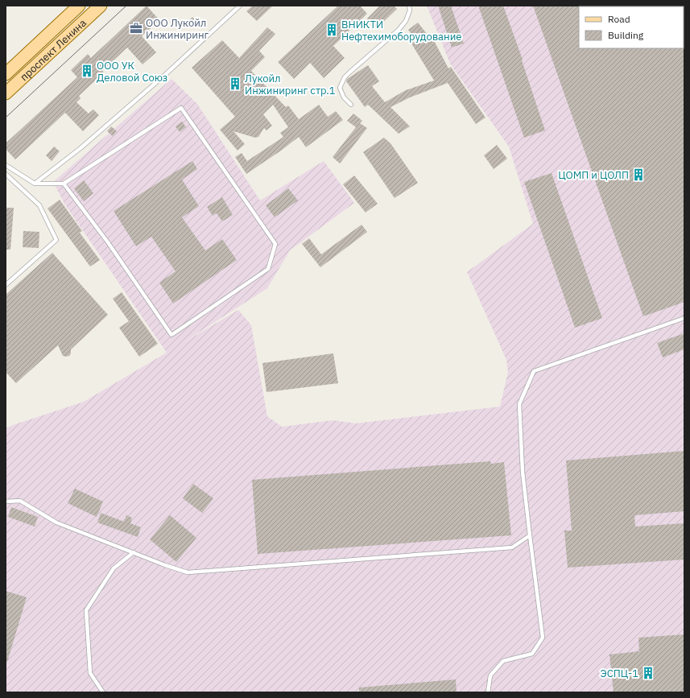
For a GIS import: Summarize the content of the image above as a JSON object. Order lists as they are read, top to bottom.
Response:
{
  "streets": {
    "main road": ["проспект Ленина"]
  },
  "places": {
    "office": ["ООО Лукойл Инжиниринг"],
    "building": [
      "ВНИКТИ Нефтехимоборудование",
      "ООО УК Деловой Союз",
      "Лукойл Инжиниринг стр.1",
      "ЦОМП и ЦОЛП",
      "ЭСПЦ-1"
    ]
  },
  "legend": ["Road", "Building"]
}
